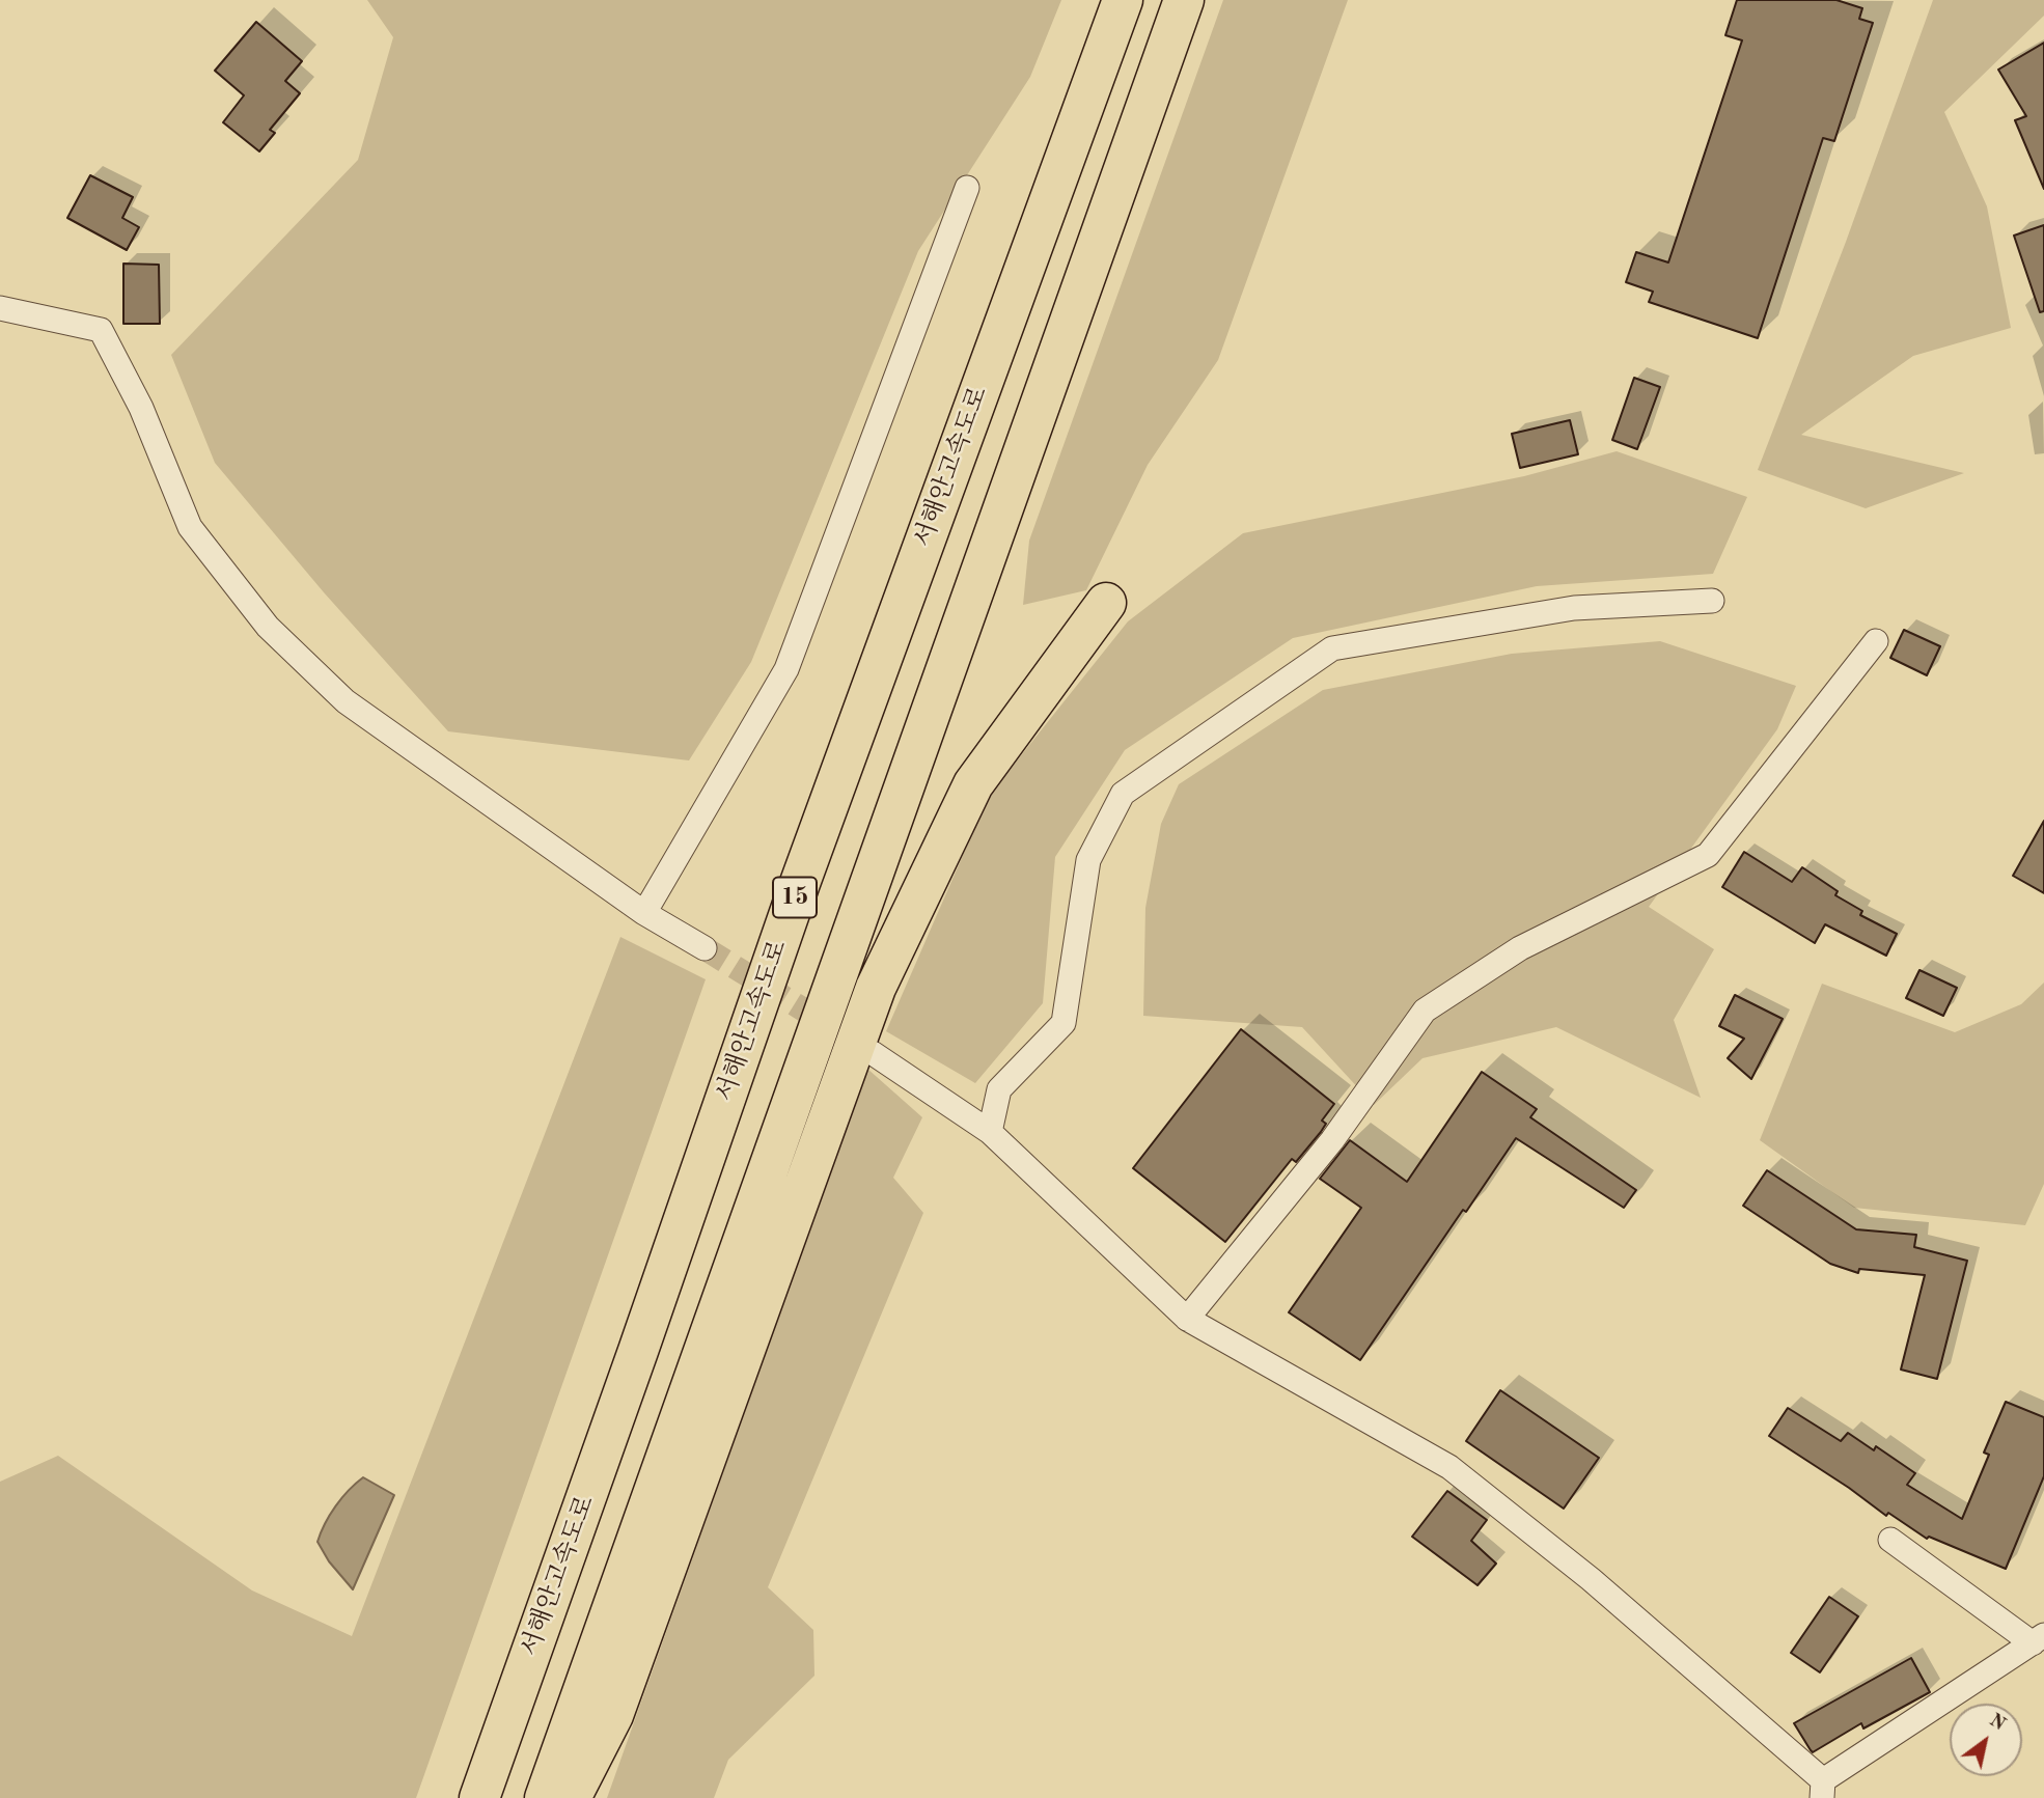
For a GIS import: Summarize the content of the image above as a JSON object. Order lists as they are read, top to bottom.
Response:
{
  "streets": {
    "highway": ["서해안고속도로", "15"]
  },
  "north": "top right"
}
